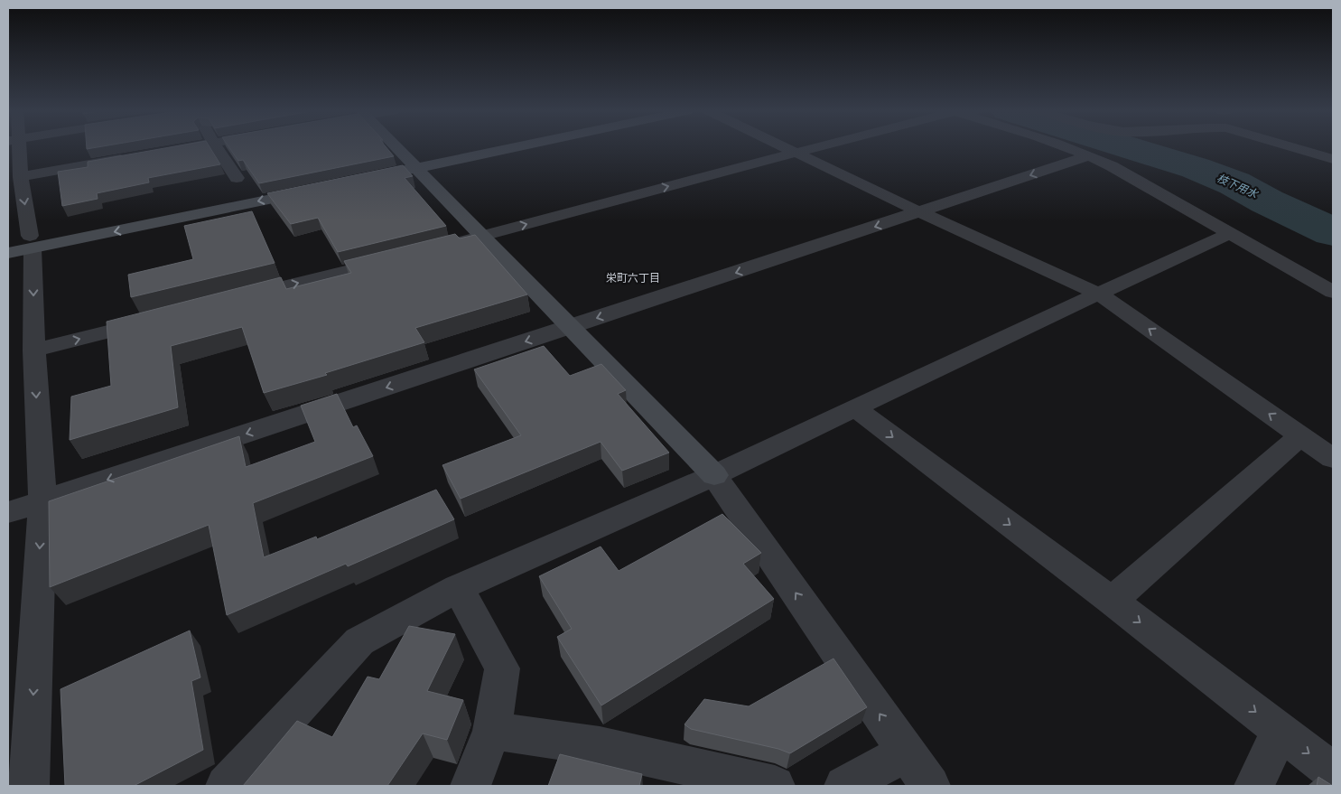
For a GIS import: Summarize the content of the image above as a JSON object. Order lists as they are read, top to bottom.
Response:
{
  "districts": ["栄町六丁目"],
  "water": ["枝下用水"]
}
